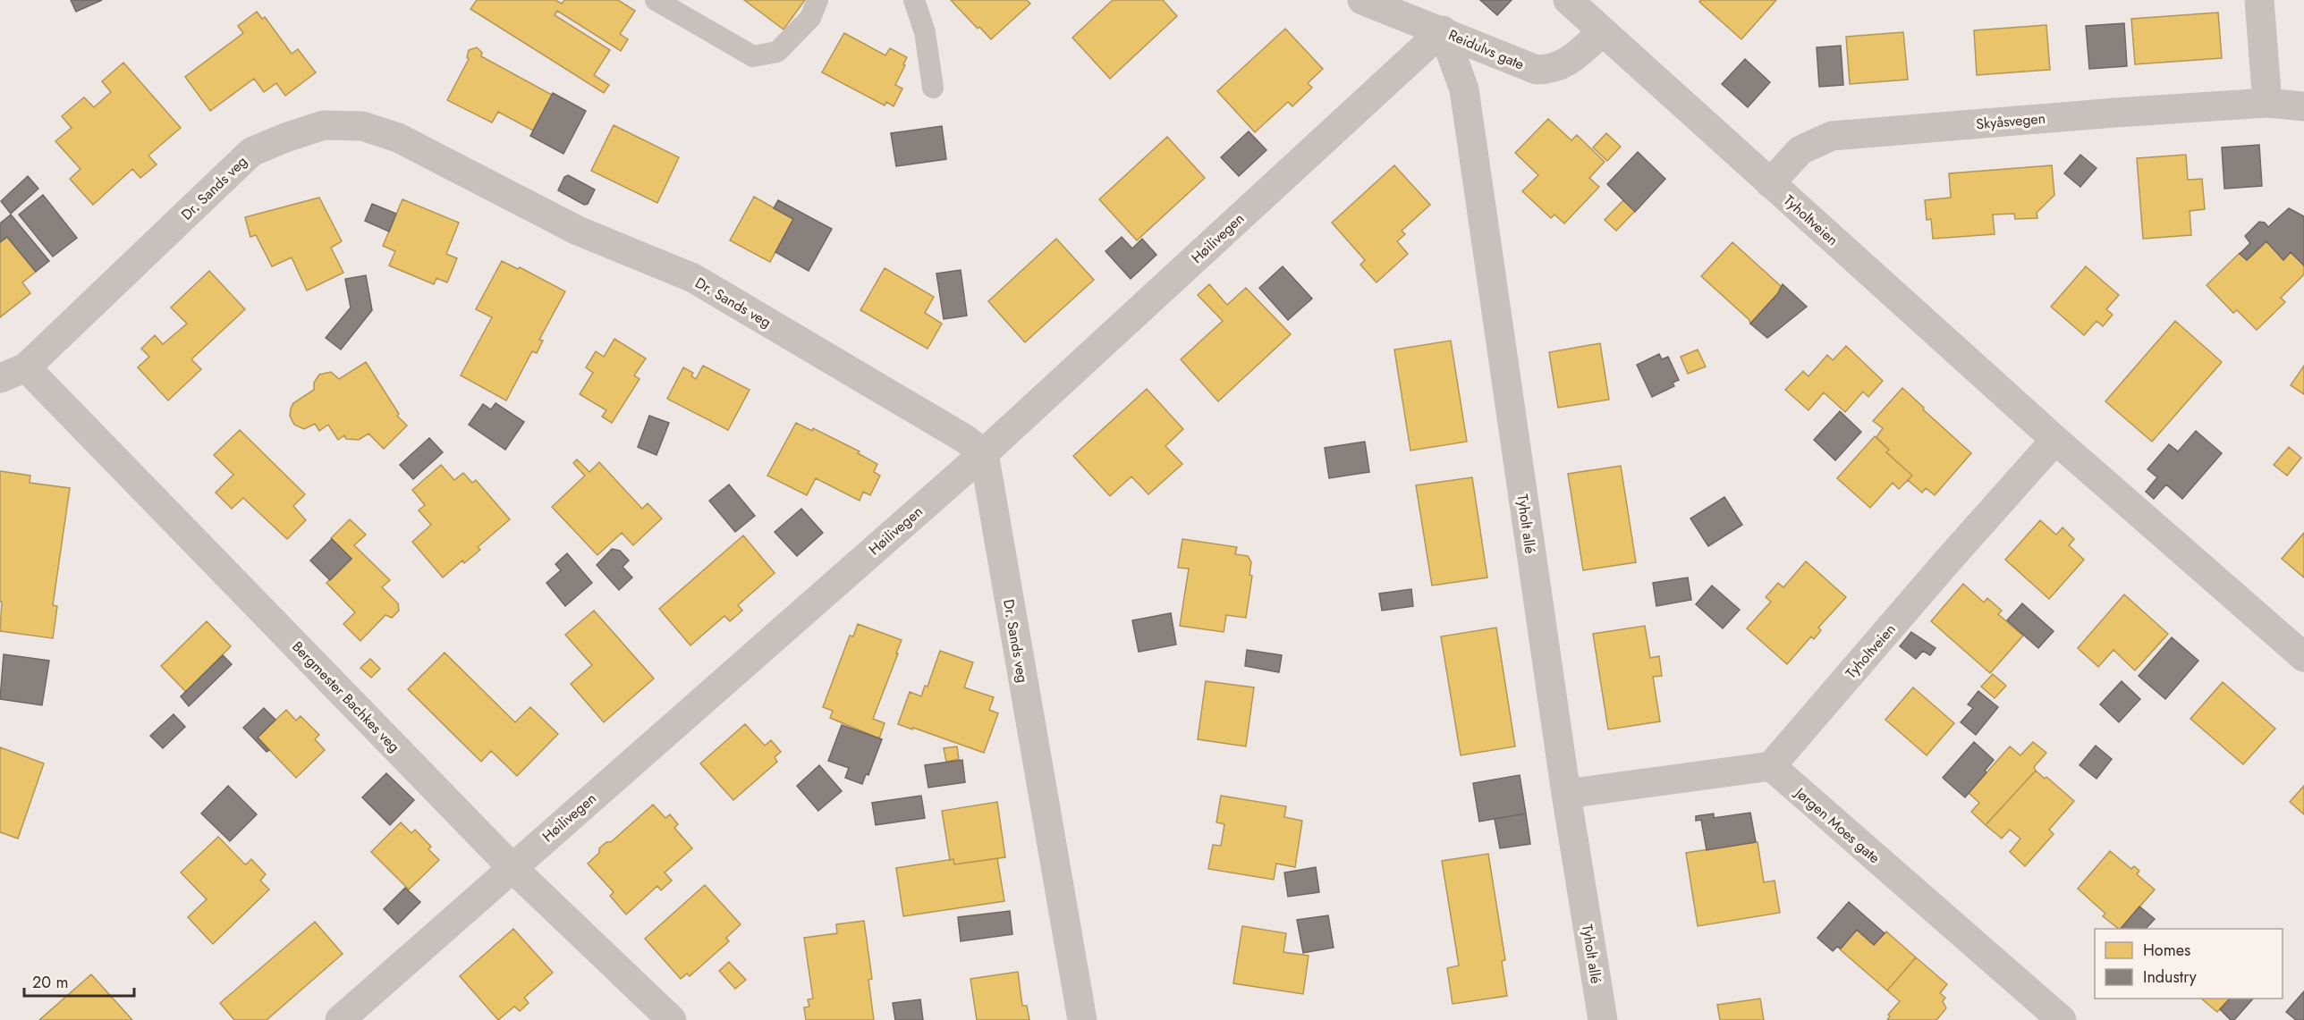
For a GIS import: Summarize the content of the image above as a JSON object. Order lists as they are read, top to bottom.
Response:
{
  "streets": {
    "street": [
      "Reidulvs gate",
      "Skyåsvegen",
      "Dr. Sands veg",
      "Tyholtveien",
      "Høilivegen",
      "Tyholt allé",
      "Bergmester Bachkes veg",
      "Jørgen Moes gate"
    ]
  },
  "crossings": [
    ["Reidulvs gate", "Tyholtveien"],
    ["Reidulvs gate", "Høilivegen"],
    ["Reidulvs gate", "Tyholt allé"],
    ["Skyåsvegen", "Tyholtveien"],
    ["Dr. Sands veg", "Høilivegen"],
    ["Dr. Sands veg", "Bergmester Bachkes veg"],
    ["Tyholtveien", "Jørgen Moes gate"],
    ["Høilivegen", "Tyholt allé"],
    ["Høilivegen", "Bergmester Bachkes veg"]
  ],
  "legend": ["Homes", "Industry"],
  "scale_bar": "20 m"
}
